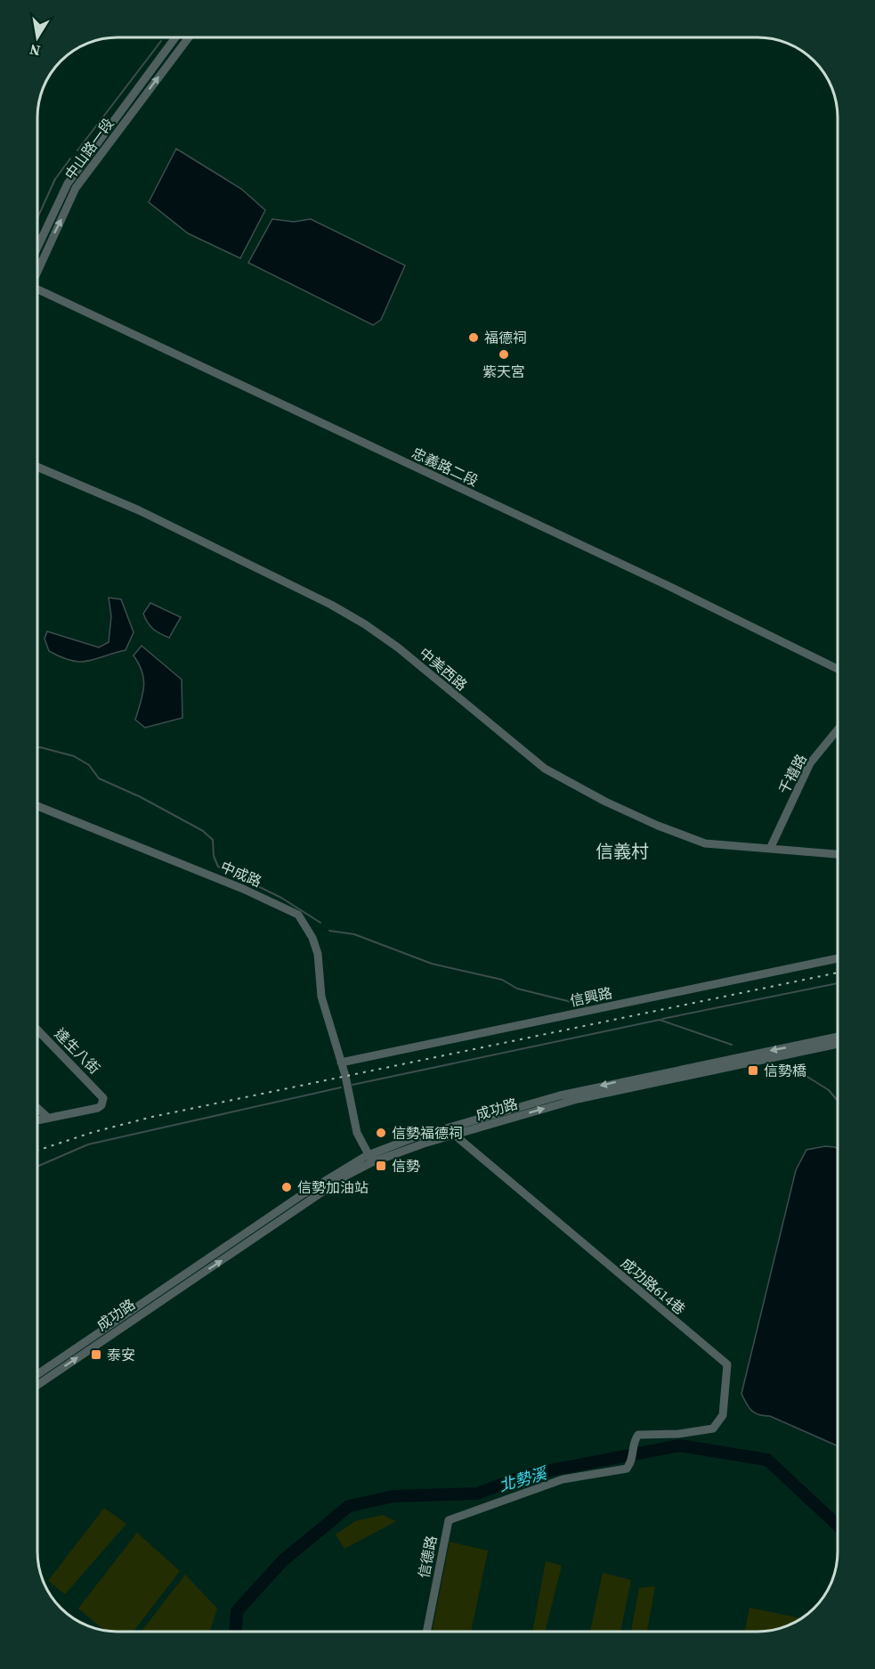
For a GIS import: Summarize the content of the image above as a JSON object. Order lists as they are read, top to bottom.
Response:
{
  "streets": {
    "street": [
      "中山路一段",
      "忠義路二段",
      "中美西路",
      "千禧路",
      "中成路",
      "信興路",
      "達生八街",
      "成功路",
      "成功路614巷",
      "信德路"
    ]
  },
  "crossings": [
    ["中美西路", "千禧路"],
    ["中成路", "信興路"],
    ["中成路", "成功路"],
    ["成功路", "成功路614巷"],
    ["成功路614巷", "信德路"]
  ],
  "districts": ["信義村"],
  "water": ["北勢溪"],
  "places": {
    "other": [
      "福德祠",
      "紫天宮",
      "信勢福德祠",
      "信勢加油站"
    ],
    "transit": ["信勢橋", "信勢", "泰安"]
  },
  "north": "bottom"
}
